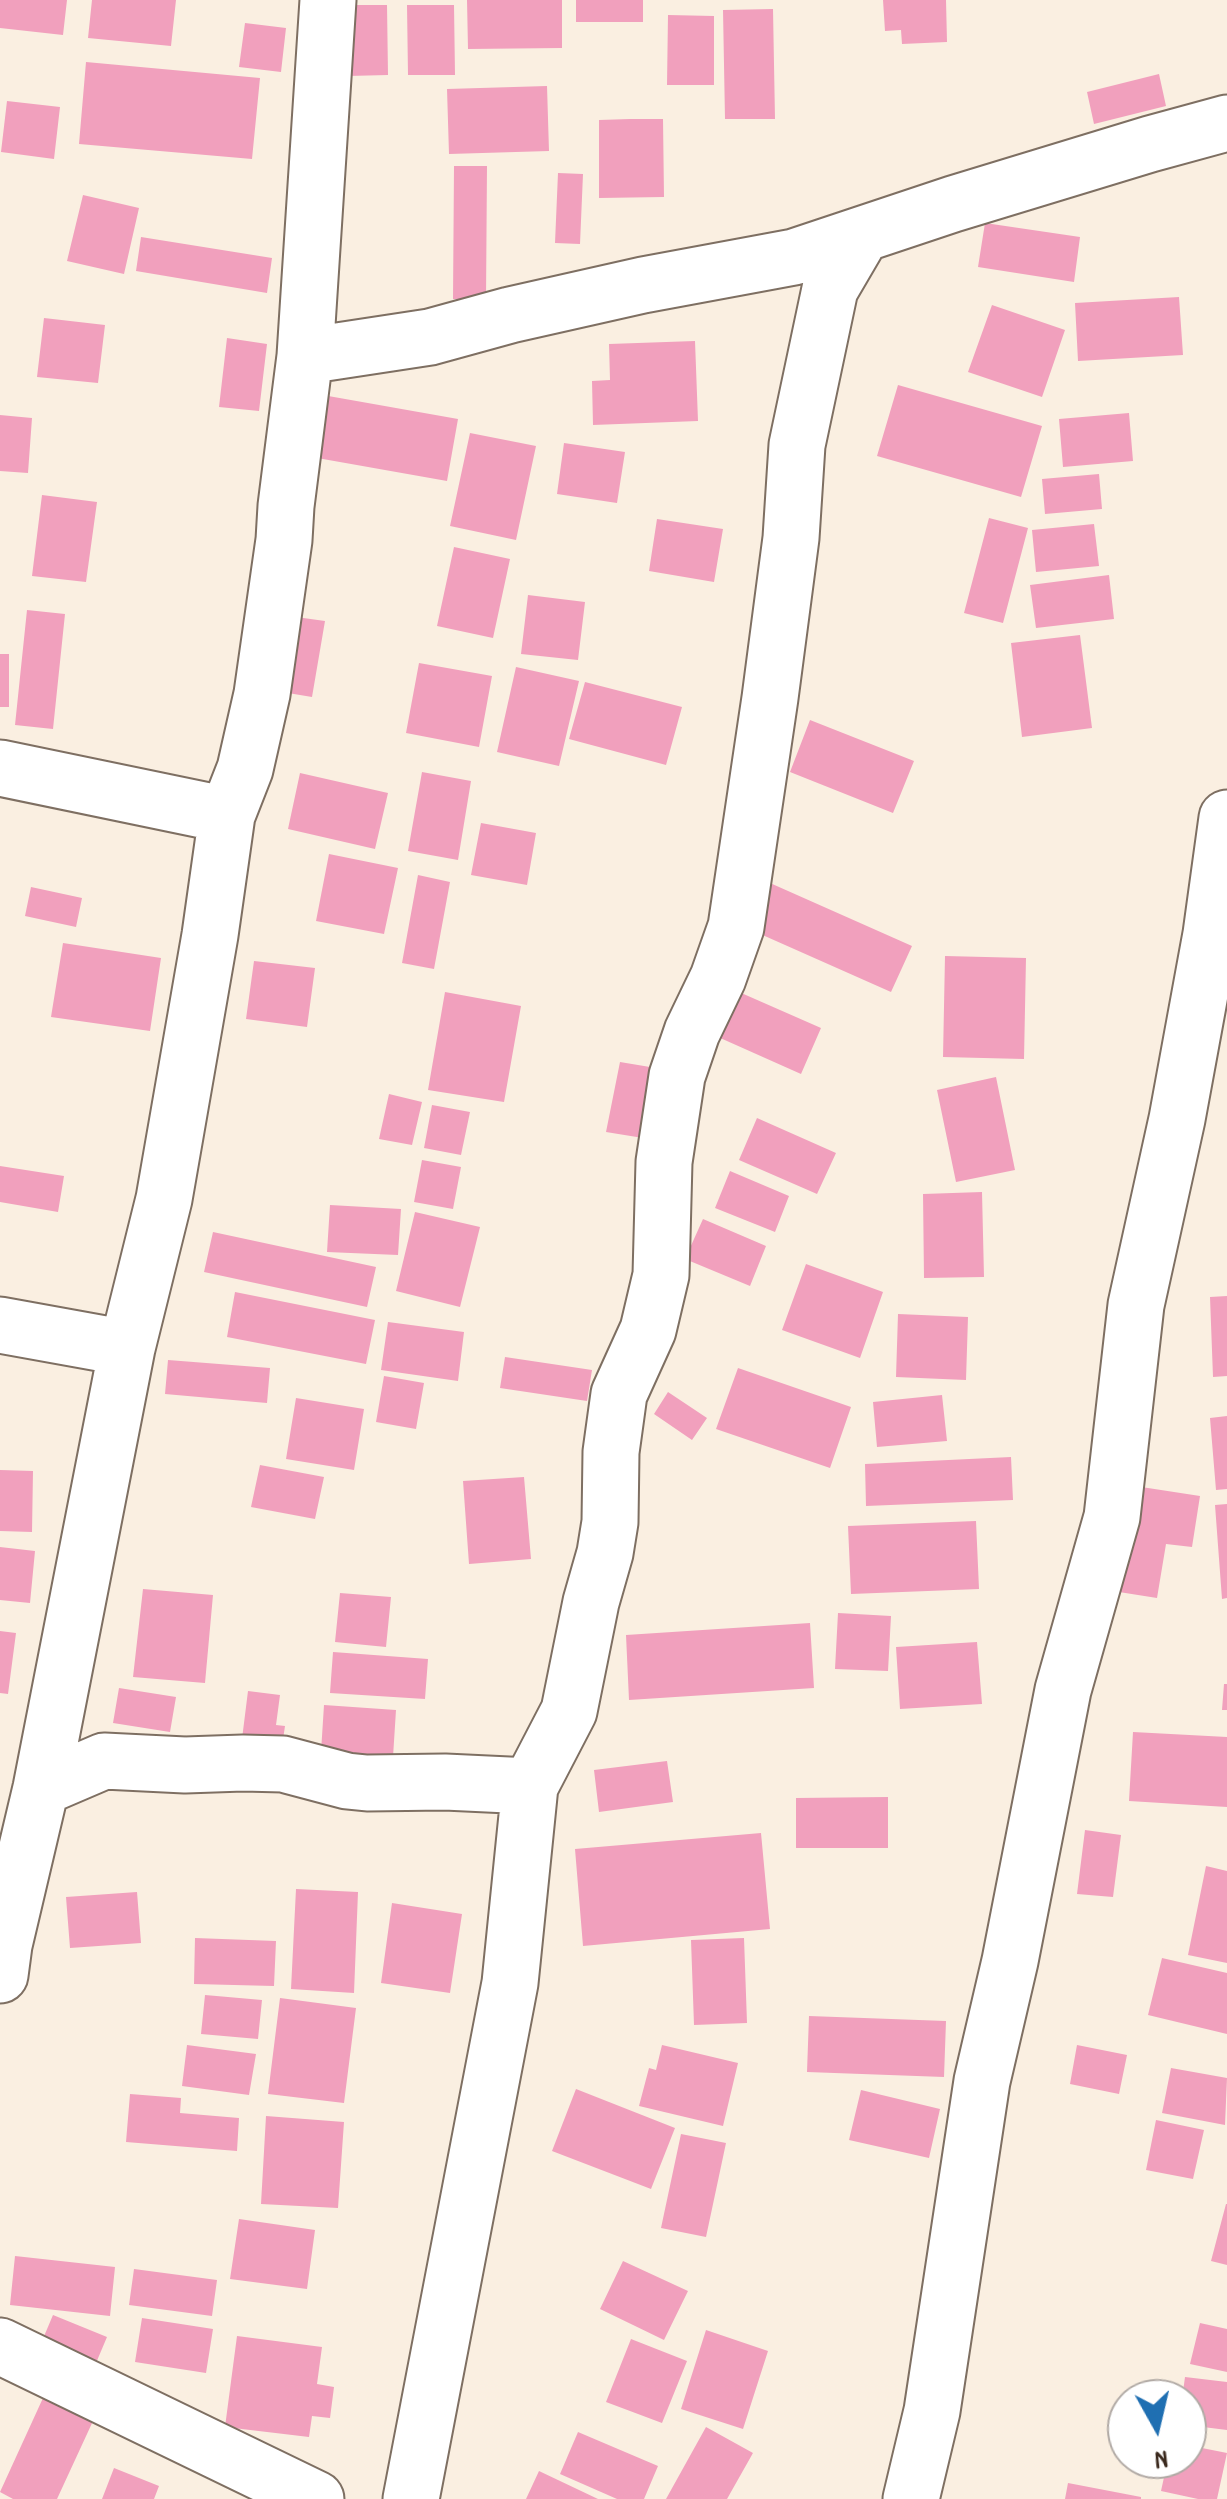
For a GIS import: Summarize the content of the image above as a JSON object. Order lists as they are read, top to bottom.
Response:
{
  "north": "bottom"
}
